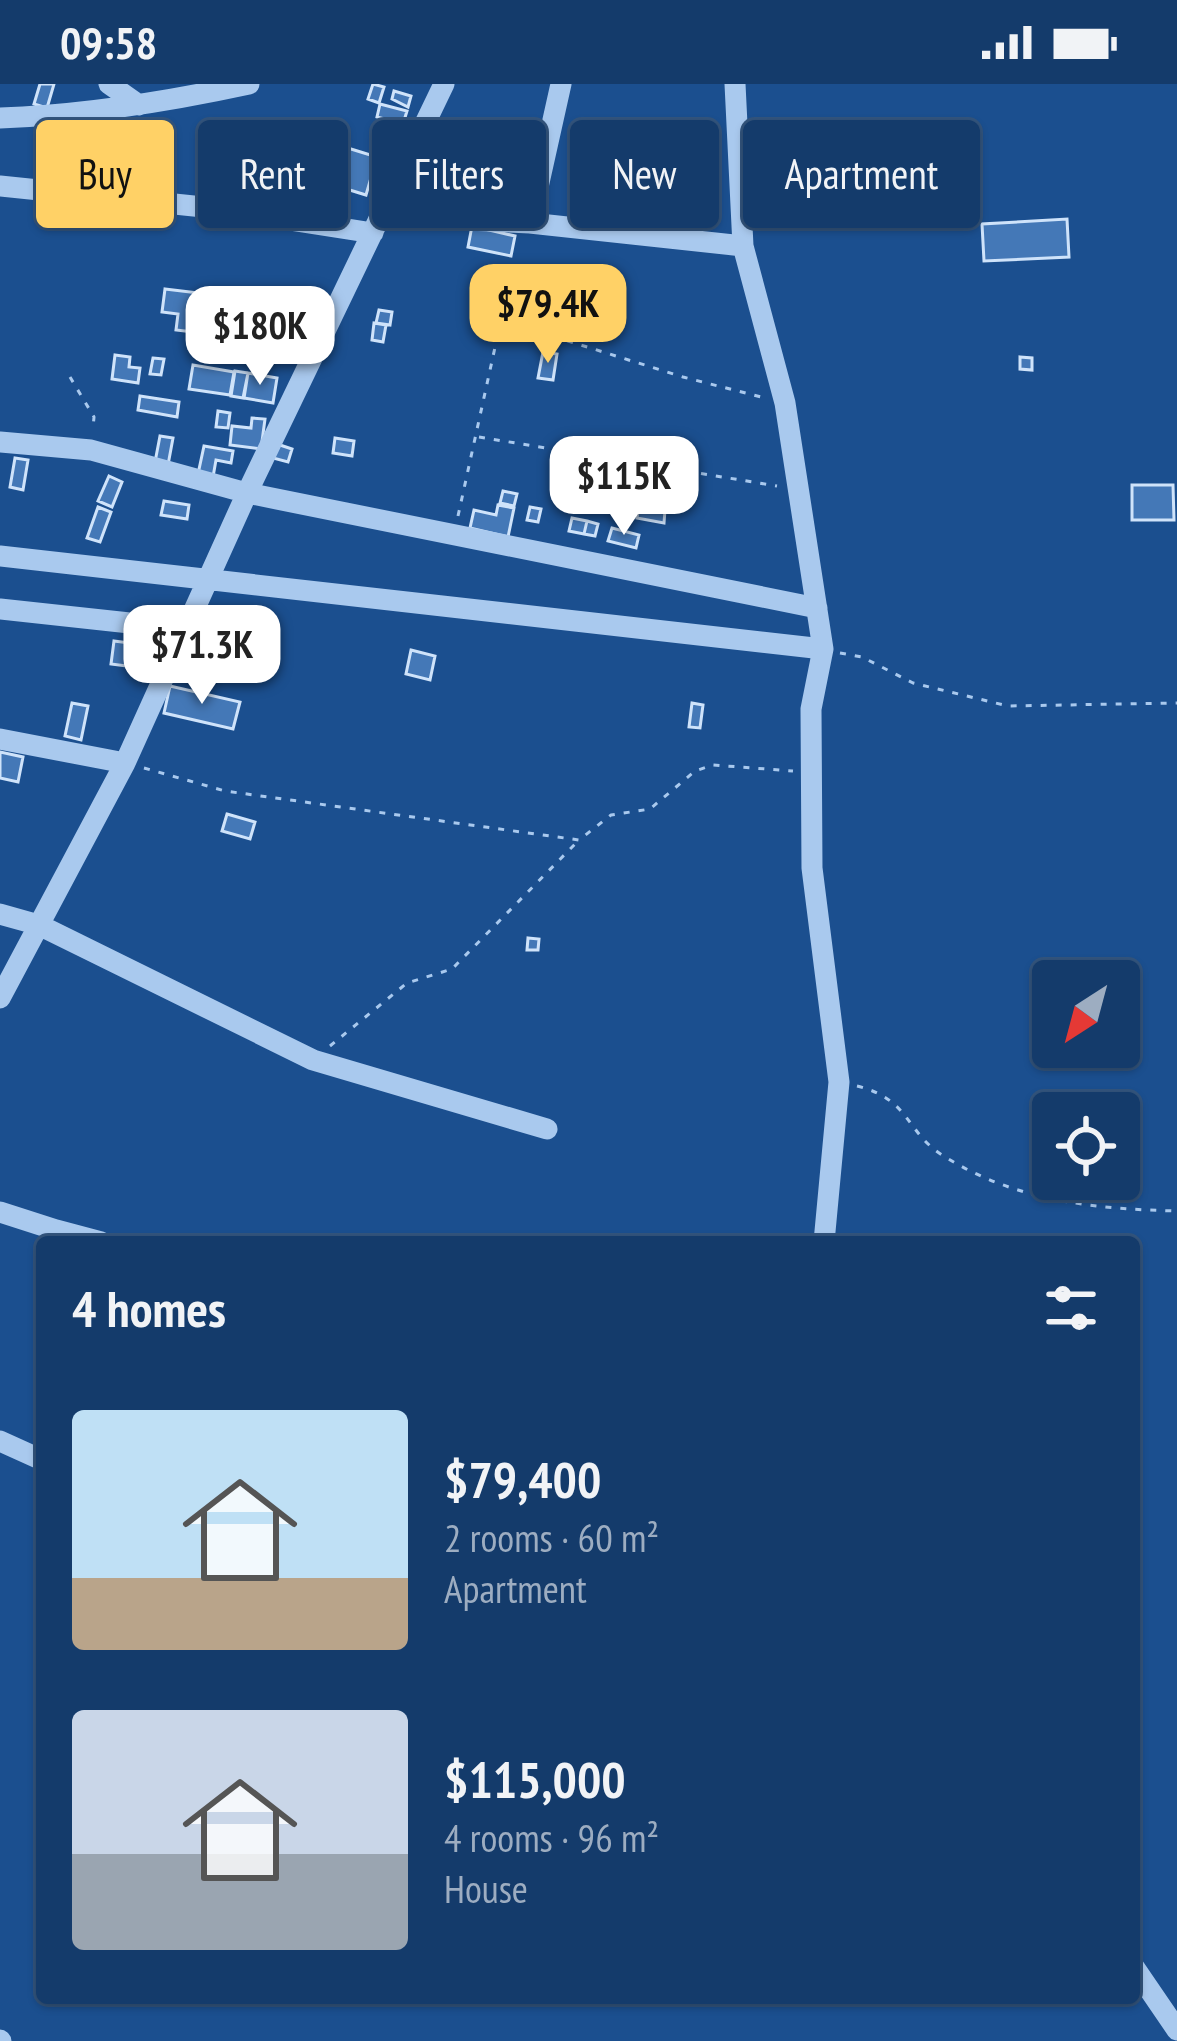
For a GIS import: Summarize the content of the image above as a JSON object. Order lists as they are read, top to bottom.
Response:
{
  "north": "bottom left",
  "page": {
    "status": "09:58",
    "chip": [
      "Buy",
      "Rent",
      "Filters",
      "New",
      "Apartment"
    ],
    "price": [
      "$79.4K",
      "$180K",
      "$115K",
      "$71.3K"
    ],
    "heading": "4 homes",
    "list": [
      {
        "name": "$79,400",
        "note": "2 rooms · 60 m² · Apartment"
      },
      {
        "name": "$115,000",
        "note": "4 rooms · 96 m² · House"
      }
    ]
  }
}
